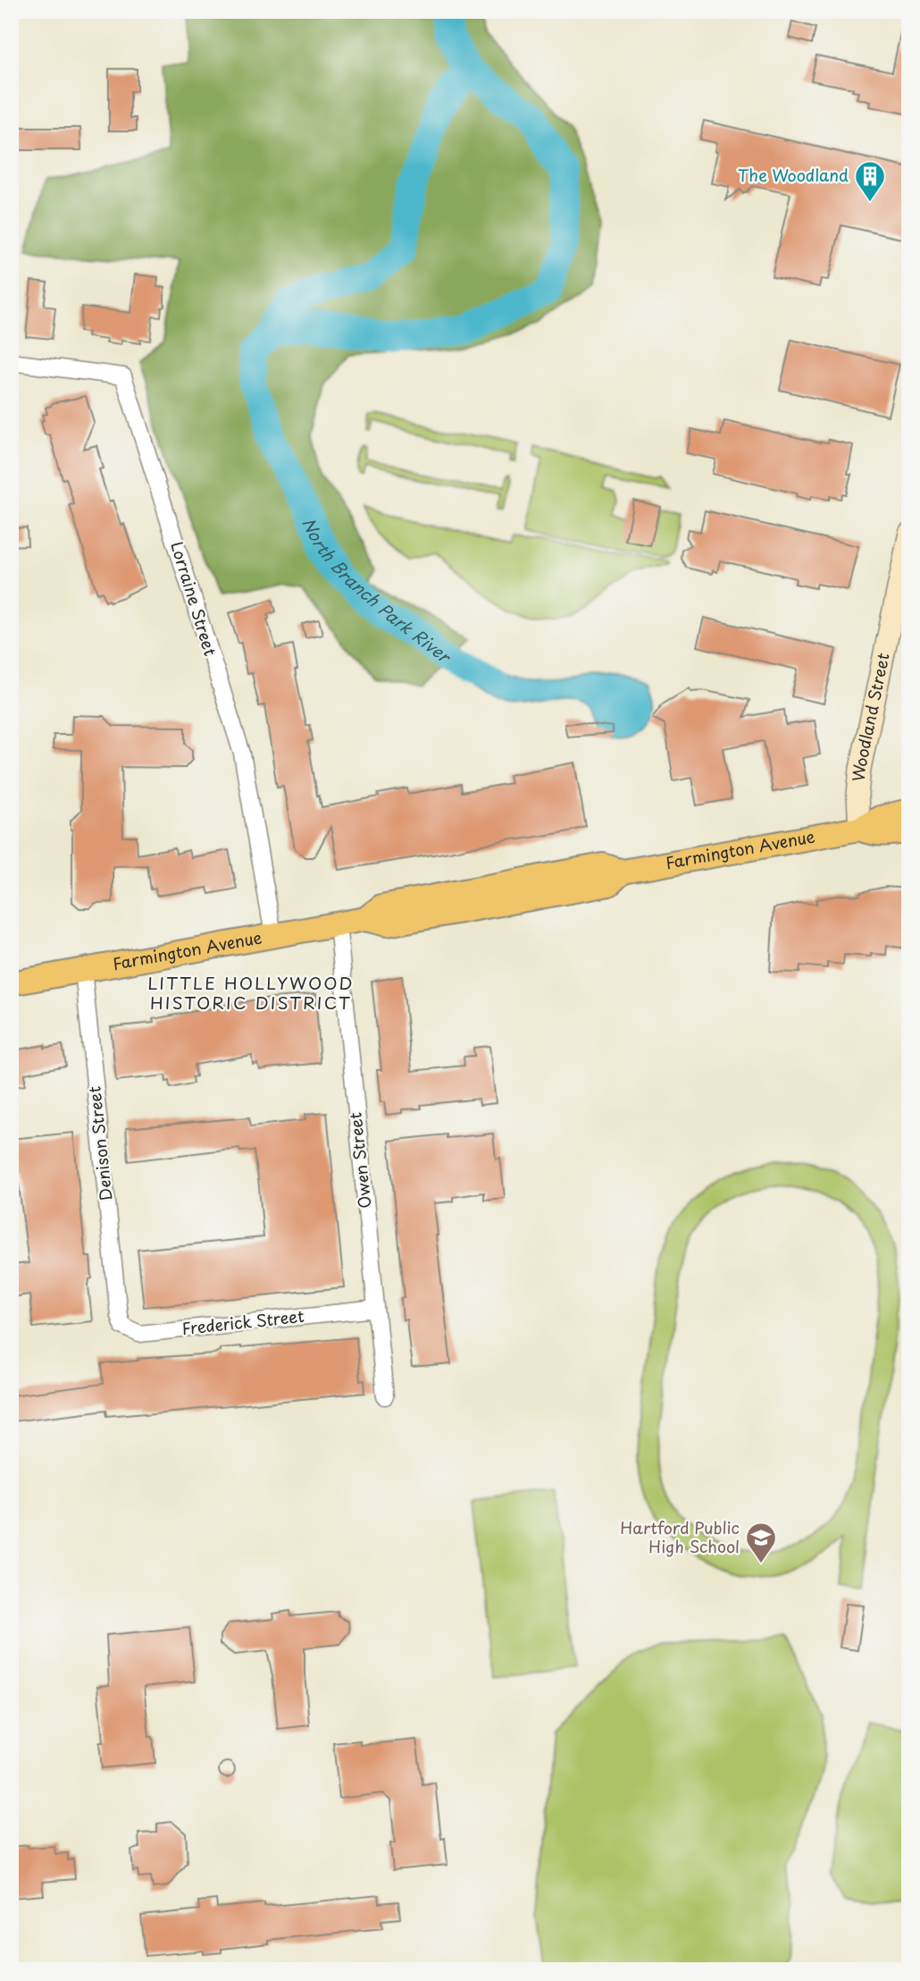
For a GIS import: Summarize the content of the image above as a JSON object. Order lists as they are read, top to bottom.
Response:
{
  "streets": {
    "main road": ["Woodland Street", "Farmington Avenue"],
    "street": [
      "Lorraine Street",
      "Denison Street",
      "Owen Street",
      "Frederick Street"
    ]
  },
  "crossings": [
    ["Lorraine Street", "Farmington Avenue"],
    ["Woodland Street", "Farmington Avenue"],
    ["Farmington Avenue", "Denison Street"],
    ["Farmington Avenue", "Owen Street"],
    ["Denison Street", "Frederick Street"],
    ["Owen Street", "Frederick Street"]
  ],
  "districts": ["LITTLE HOLLYWOOD HISTORIC DISTRICT"],
  "water": ["North Branch Park River"],
  "places": {
    "building": ["The Woodland"],
    "school or university": ["Hartford Public High School"]
  }
}
